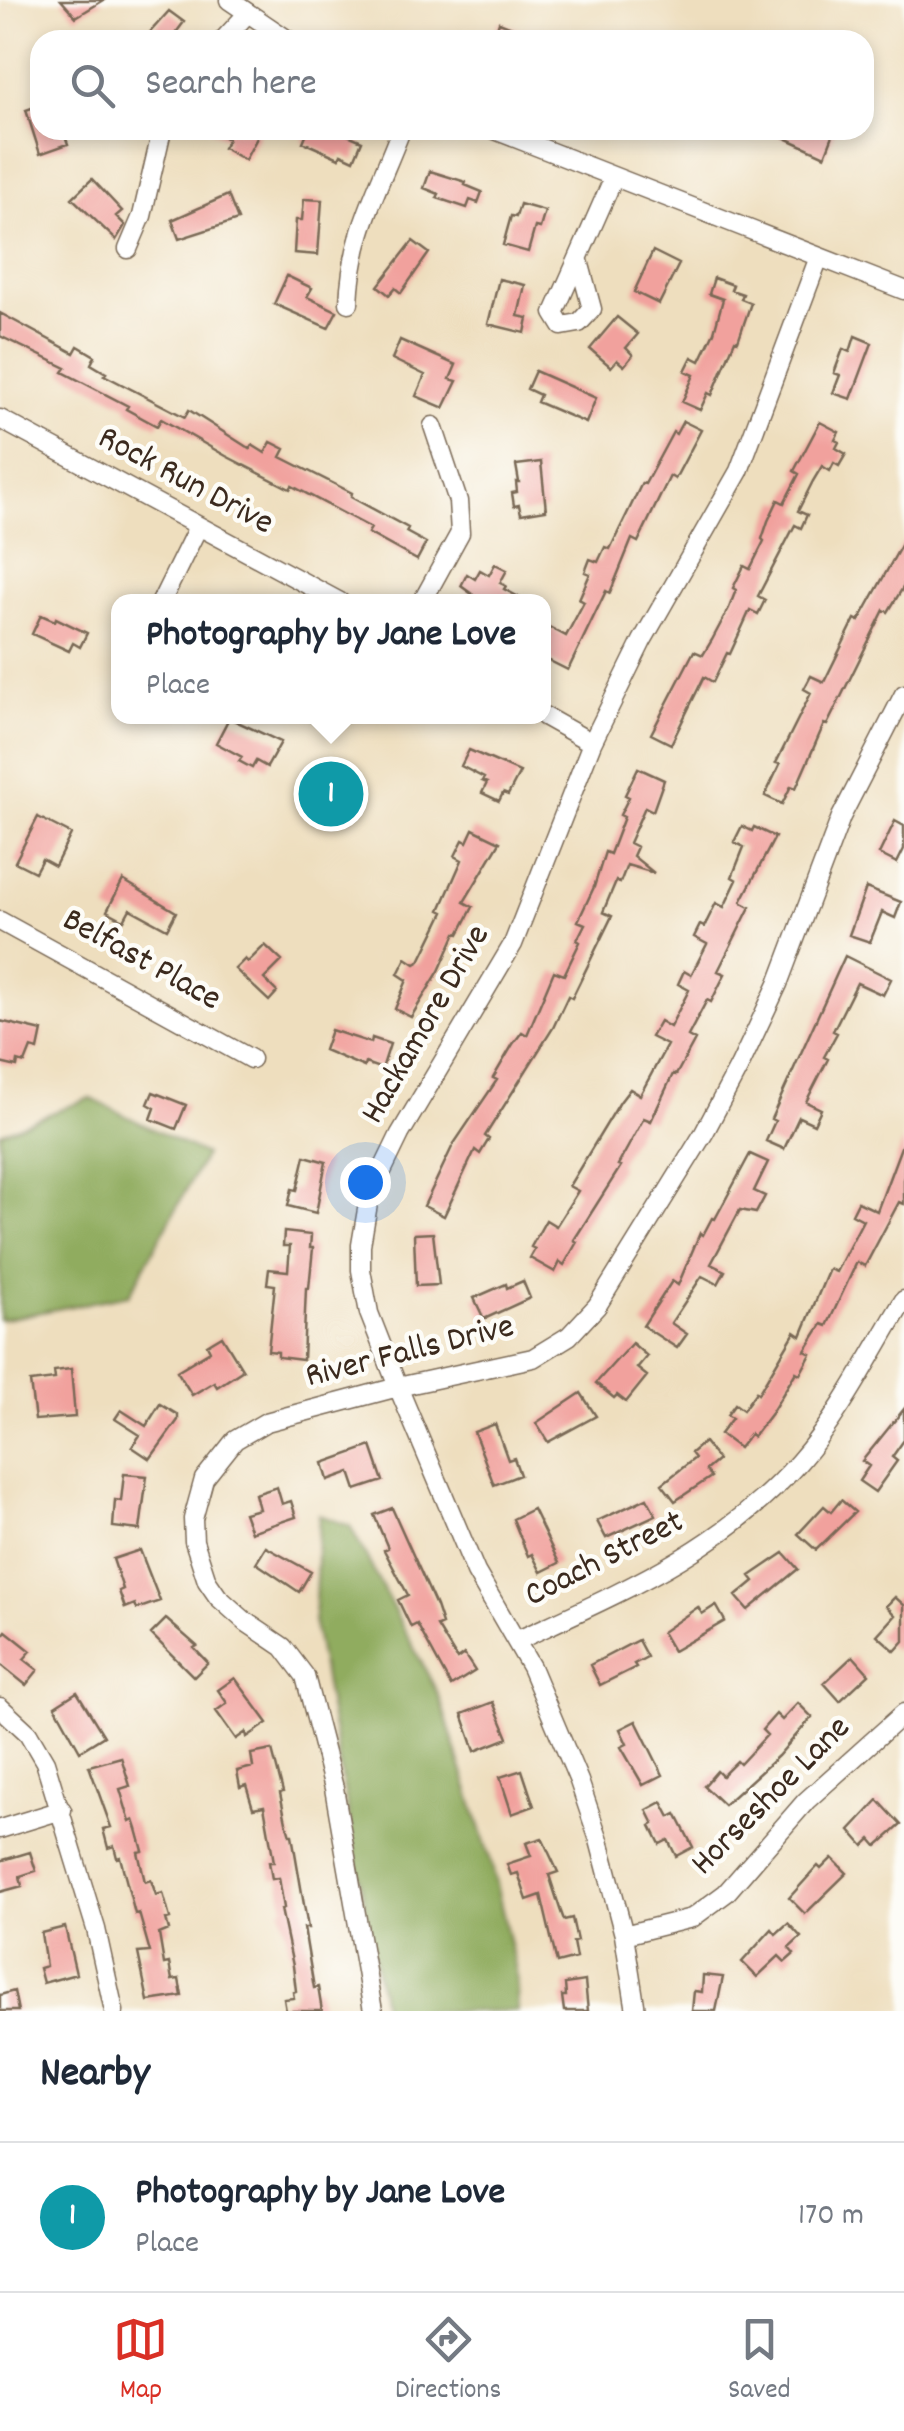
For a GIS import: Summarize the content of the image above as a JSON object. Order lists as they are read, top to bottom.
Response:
{
  "streets": {
    "street": [
      "Rock Run Drive",
      "Belfast Place",
      "Hackamore Drive",
      "River Falls Drive",
      "Coach Street",
      "Horseshoe Lane"
    ]
  },
  "crossings": [
    ["Hackamore Drive", "River Falls Drive"],
    ["Hackamore Drive", "Coach Street"],
    ["Hackamore Drive", "Horseshoe Lane"]
  ],
  "page": {
    "search": "Search here",
    "popup": ["Photography by Jane Love", "Place"],
    "pins": "1",
    "heading": "Nearby",
    "list": [
      {
        "mark": "1",
        "name": "Photography by Jane Love",
        "note": "Place",
        "value": "170 m"
      }
    ],
    "nav": ["Map", "Directions", "Saved"]
  }
}
